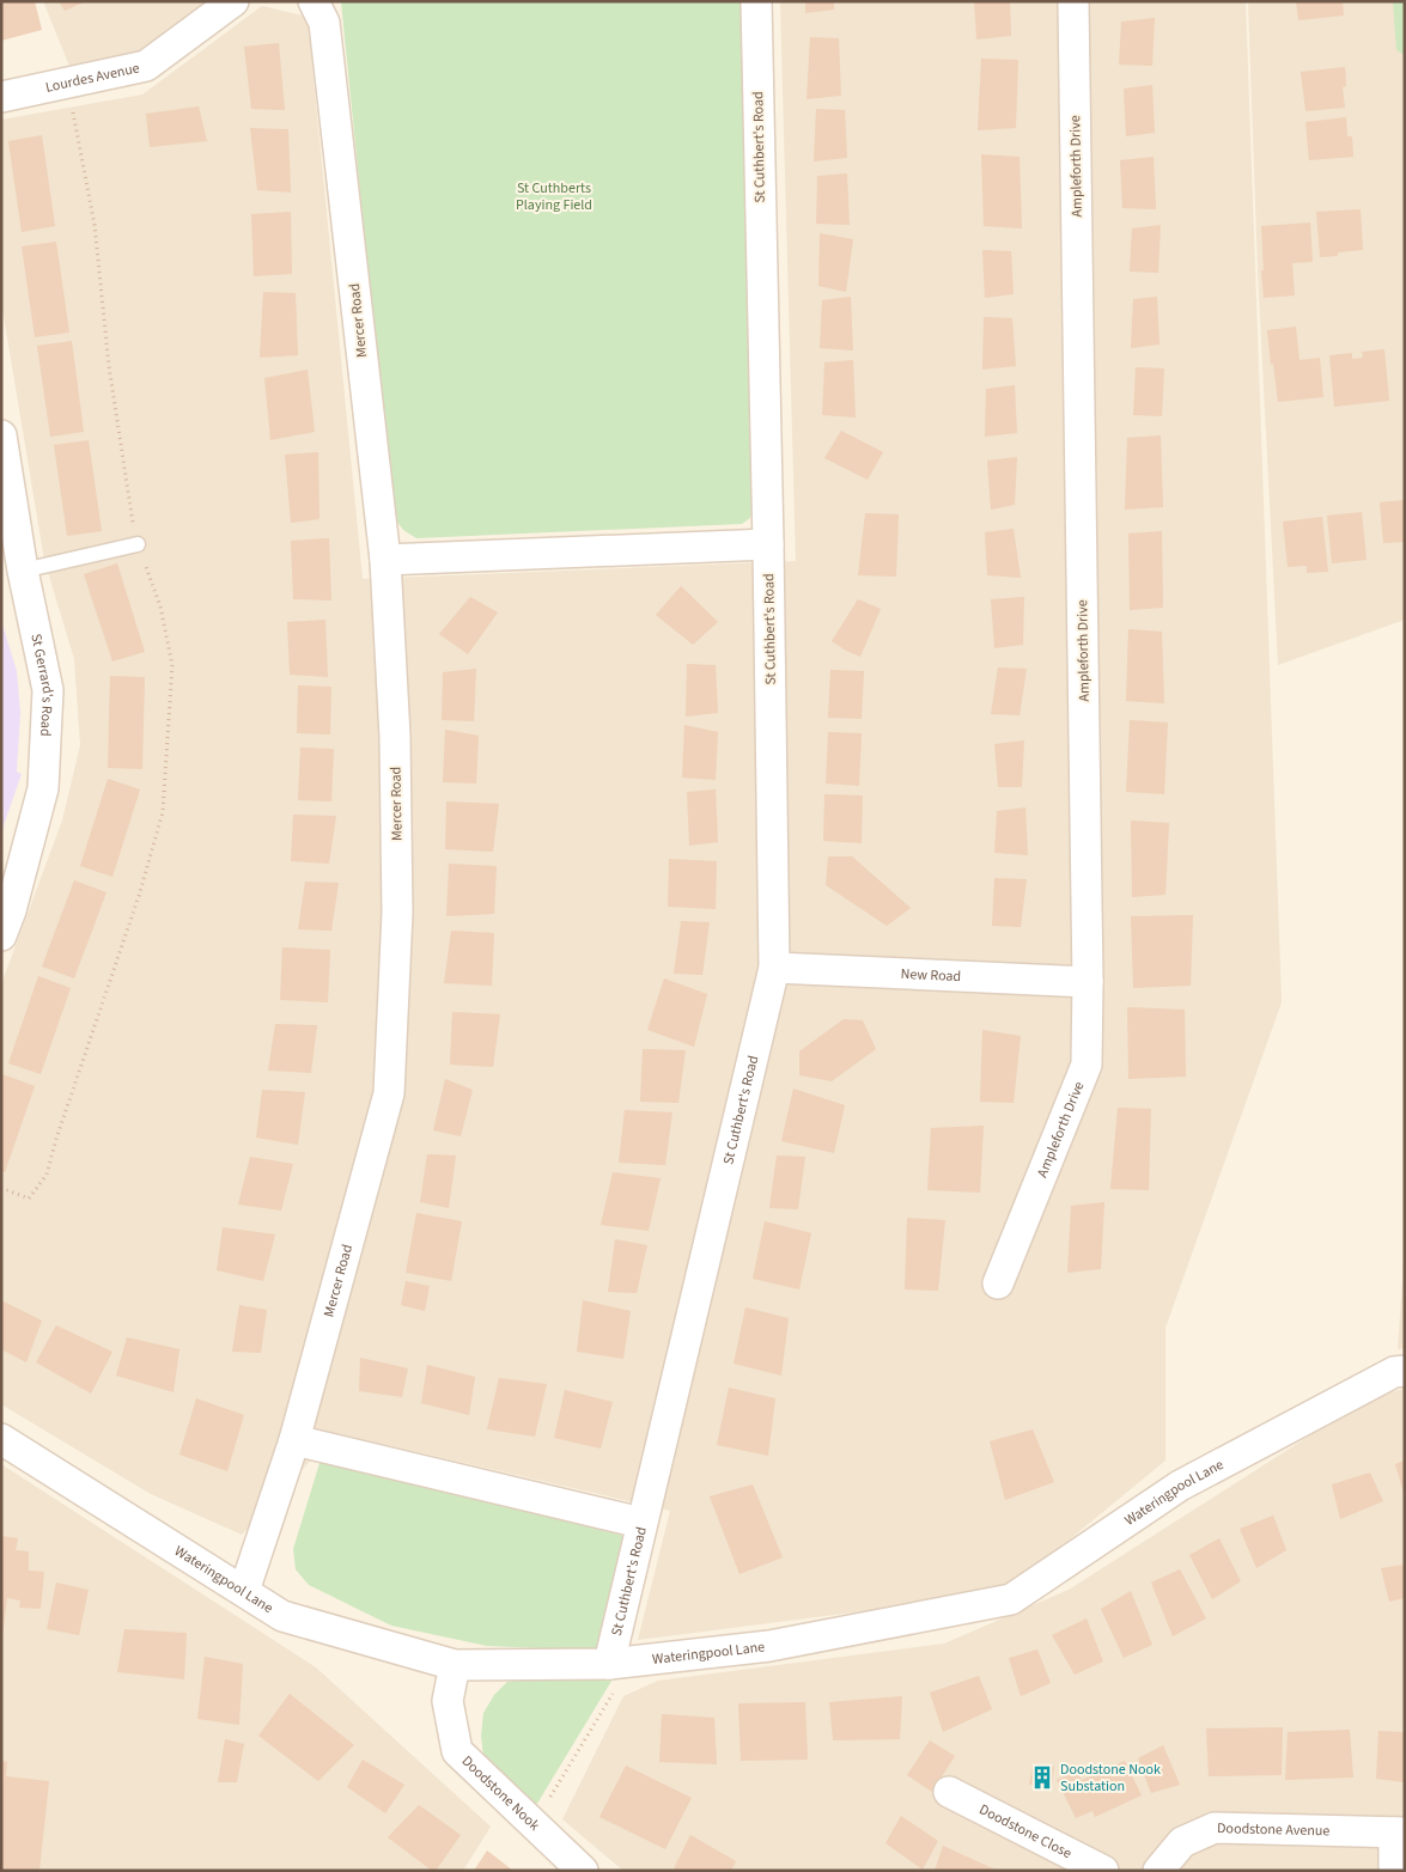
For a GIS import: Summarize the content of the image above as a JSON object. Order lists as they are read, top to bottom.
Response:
{
  "streets": {
    "street": [
      "Lourdes Avenue",
      "St Cuthbert's Road",
      "Ampleforth Drive",
      "Mercer Road",
      "St Gerrard's Road",
      "New Road",
      "Wateringpool Lane",
      "Doodstone Nook",
      "Doodstone Avenue",
      "Doodstone Close"
    ]
  },
  "crossings": [
    ["St Cuthbert's Road", "New Road"],
    ["St Cuthbert's Road", "Wateringpool Lane"],
    ["Ampleforth Drive", "New Road"],
    ["Mercer Road", "Wateringpool Lane"],
    ["Wateringpool Lane", "Doodstone Nook"]
  ],
  "parks": ["St Cuthberts Playing Field"],
  "places": {
    "building": ["Doodstone Nook Substation"]
  }
}
